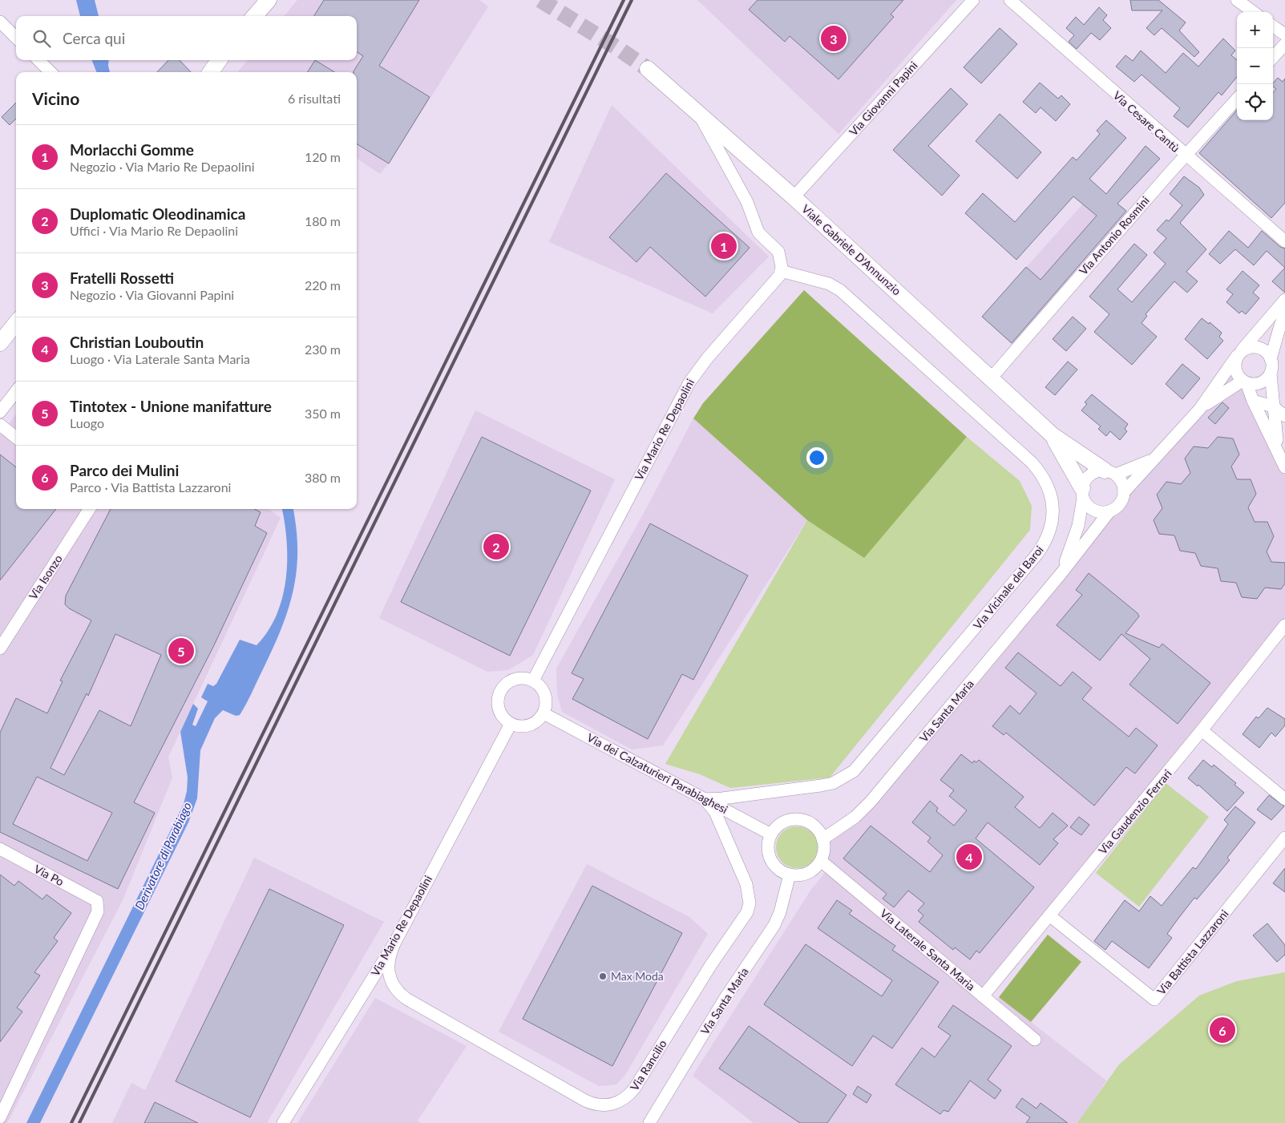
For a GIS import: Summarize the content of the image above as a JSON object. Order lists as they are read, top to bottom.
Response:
{
  "streets": {
    "main road": ["Viale Gabriele D'Annunzio"],
    "street": [
      "Via Giovanni Papini",
      "Via Cesare Cantù",
      "Via Antonio Rosmini",
      "Via Mario Re Depaolini",
      "Via Isonzo",
      "Via Vicinale del Baroi",
      "Via Santa Maria",
      "Via dei Calzaturieri Parabiaghesi",
      "Via Gaudenzio Ferrari",
      "Via Po",
      "Via Laterale Santa Maria",
      "Via Battista Lazzaroni",
      "Via Rancilio"
    ]
  },
  "crossings": [
    ["Via Giovanni Papini", "Viale Gabriele D'Annunzio"],
    ["Via Cesare Cantù", "Via Antonio Rosmini"],
    ["Via Antonio Rosmini", "Viale Gabriele D'Annunzio"],
    ["Viale Gabriele D'Annunzio", "Via Santa Maria"],
    ["Via Mario Re Depaolini", "Via Vicinale del Baroi"],
    ["Via Mario Re Depaolini", "Via dei Calzaturieri Parabiaghesi"],
    ["Via Mario Re Depaolini", "Via Rancilio"],
    ["Via Vicinale del Baroi", "Via dei Calzaturieri Parabiaghesi"],
    ["Via Vicinale del Baroi", "Via Rancilio"],
    ["Via Santa Maria", "Via dei Calzaturieri Parabiaghesi"],
    ["Via Santa Maria", "Via Laterale Santa Maria"],
    ["Via dei Calzaturieri Parabiaghesi", "Via Laterale Santa Maria"],
    ["Via dei Calzaturieri Parabiaghesi", "Via Rancilio"],
    ["Via Gaudenzio Ferrari", "Via Laterale Santa Maria"],
    ["Via Gaudenzio Ferrari", "Via Battista Lazzaroni"]
  ],
  "water": ["Derivatore di Parabiago"],
  "places": ["Max Moda"],
  "page": {
    "map_buttons": ["+", "−"],
    "search": "Cerca qui",
    "pins": [
      "3",
      "1",
      "2",
      "5",
      "4",
      "6"
    ],
    "heading": ["Vicino", "6 risultati"],
    "list": [
      {
        "mark": "1",
        "name": "Morlacchi Gomme",
        "note": "Negozio · Via Mario Re Depaolini",
        "value": "120 m"
      },
      {
        "mark": "2",
        "name": "Duplomatic Oleodinamica",
        "note": "Uffici · Via Mario Re Depaolini",
        "value": "180 m"
      },
      {
        "mark": "3",
        "name": "Fratelli Rossetti",
        "note": "Negozio · Via Giovanni Papini",
        "value": "220 m"
      },
      {
        "mark": "4",
        "name": "Christian Louboutin",
        "note": "Luogo · Via Laterale Santa Maria",
        "value": "230 m"
      },
      {
        "mark": "5",
        "name": "Tintotex - Unione manifatture",
        "note": "Luogo",
        "value": "350 m"
      },
      {
        "mark": "6",
        "name": "Parco dei Mulini",
        "note": "Parco · Via Battista Lazzaroni",
        "value": "380 m"
      }
    ]
  }
}
